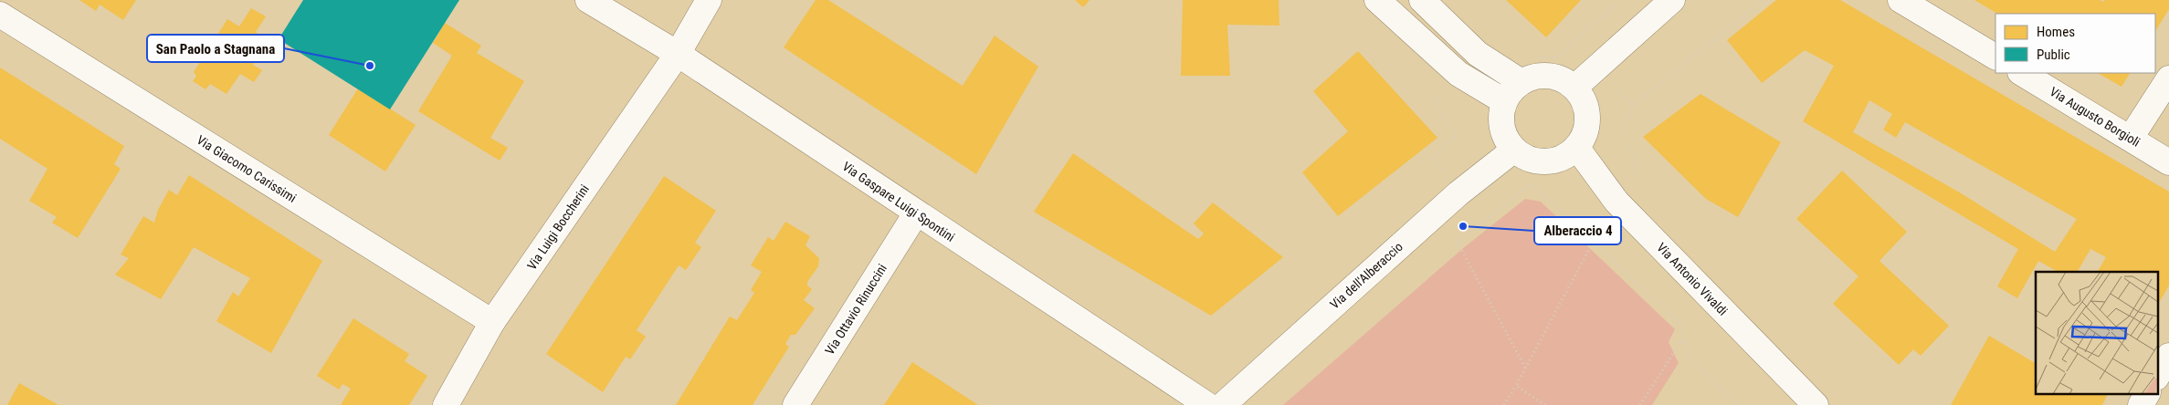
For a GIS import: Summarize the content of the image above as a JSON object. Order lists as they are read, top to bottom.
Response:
{
  "streets": {
    "street": [
      "Via Augusto Borgioli",
      "Via Giacomo Carissimi",
      "Via Gaspare Luigi Spontini",
      "Via Luigi Boccherini",
      "Via dell'Alberaccio",
      "Via Antonio Vivaldi",
      "Via Ottavio Rinuccini"
    ]
  },
  "crossings": [
    ["Via Giacomo Carissimi", "Via Luigi Boccherini"],
    ["Via Gaspare Luigi Spontini", "Via Luigi Boccherini"],
    ["Via Gaspare Luigi Spontini", "Via Ottavio Rinuccini"],
    ["Via dell'Alberaccio", "Via Antonio Vivaldi"]
  ],
  "places": ["San Paolo a Stagnana", "Alberaccio 4"],
  "legend": ["Homes", "Public"]
}
